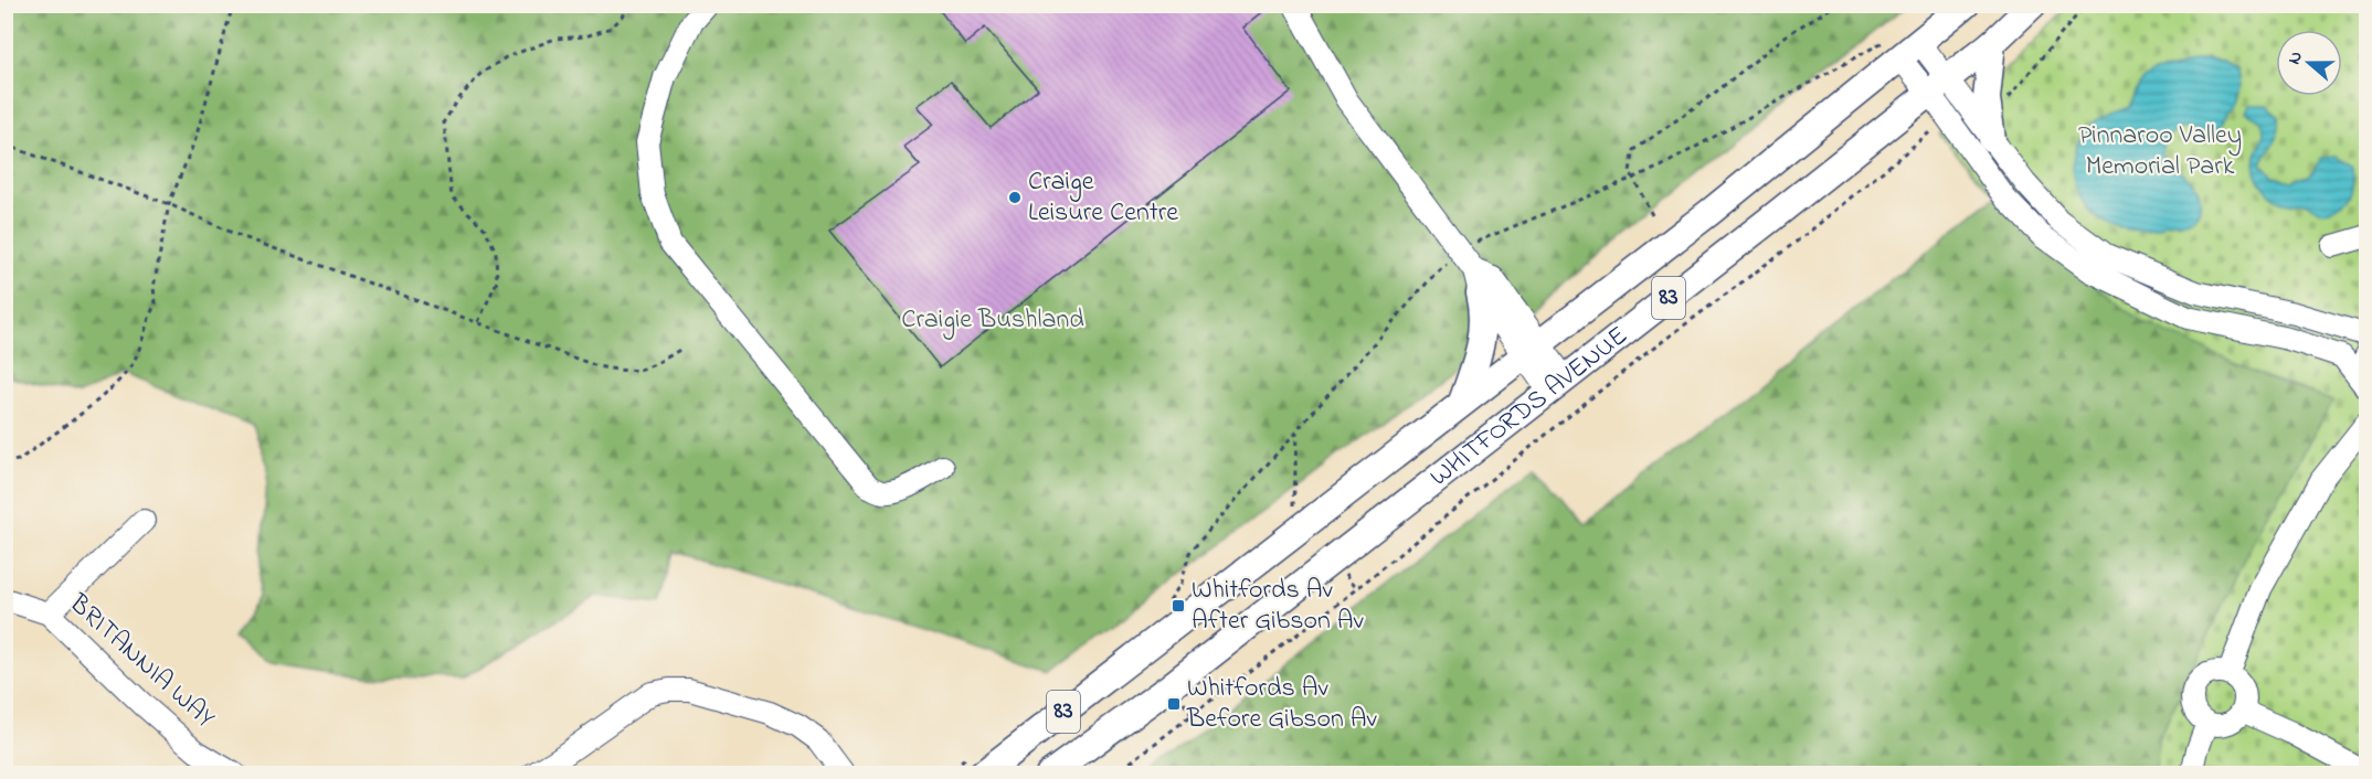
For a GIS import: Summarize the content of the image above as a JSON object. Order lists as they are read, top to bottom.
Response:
{
  "streets": {
    "main road": ["83", "WHITFORDS AVENUE"],
    "street": ["BRITANNIA WAY"]
  },
  "parks": ["Pinnaroo Valley Memorial Park", "Craigie Bushland"],
  "places": {
    "other": ["Craige Leisure Centre"],
    "transit": ["Whitfords Av After Gibson Av", "Whitfords Av Before Gibson Av"]
  },
  "north": "left"
}
